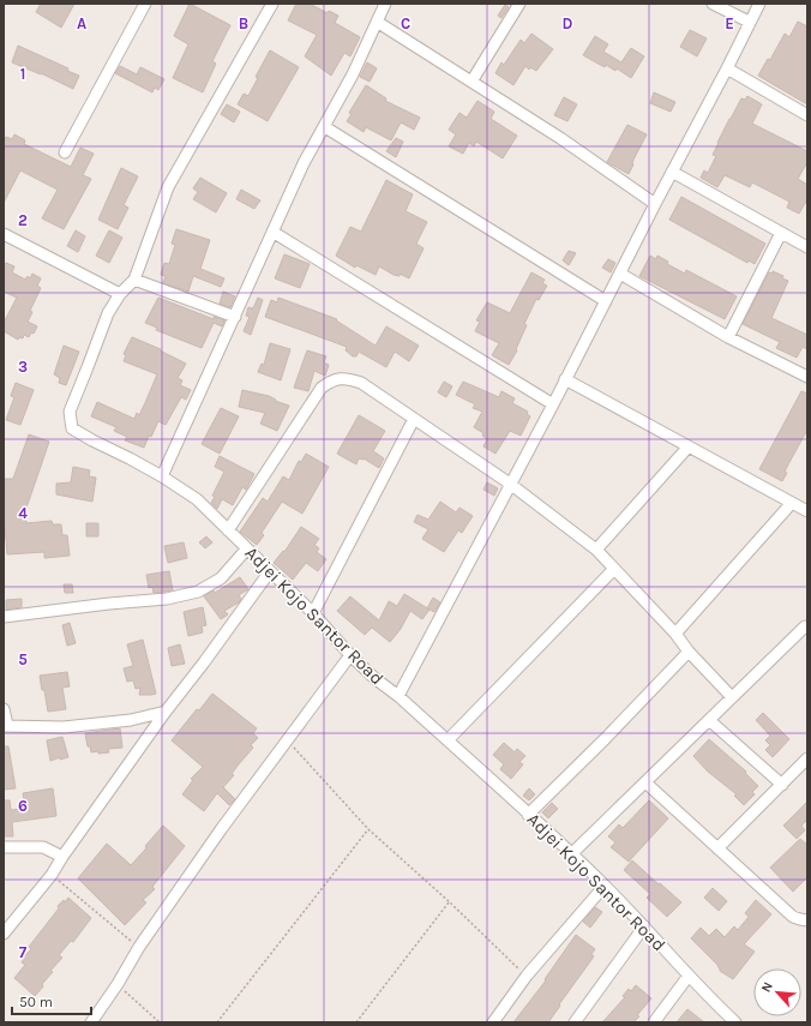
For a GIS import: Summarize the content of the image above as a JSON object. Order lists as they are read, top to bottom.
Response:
{
  "streets": {
    "street": ["Adjei Kojo Santor Road"]
  },
  "scale_bar": "50 m",
  "north": "top left",
  "grid": {
    "columns": [
      "A",
      "B",
      "C",
      "D",
      "E"
    ],
    "rows": [
      "1",
      "2",
      "3",
      "4",
      "5",
      "6",
      "7"
    ]
  }
}
